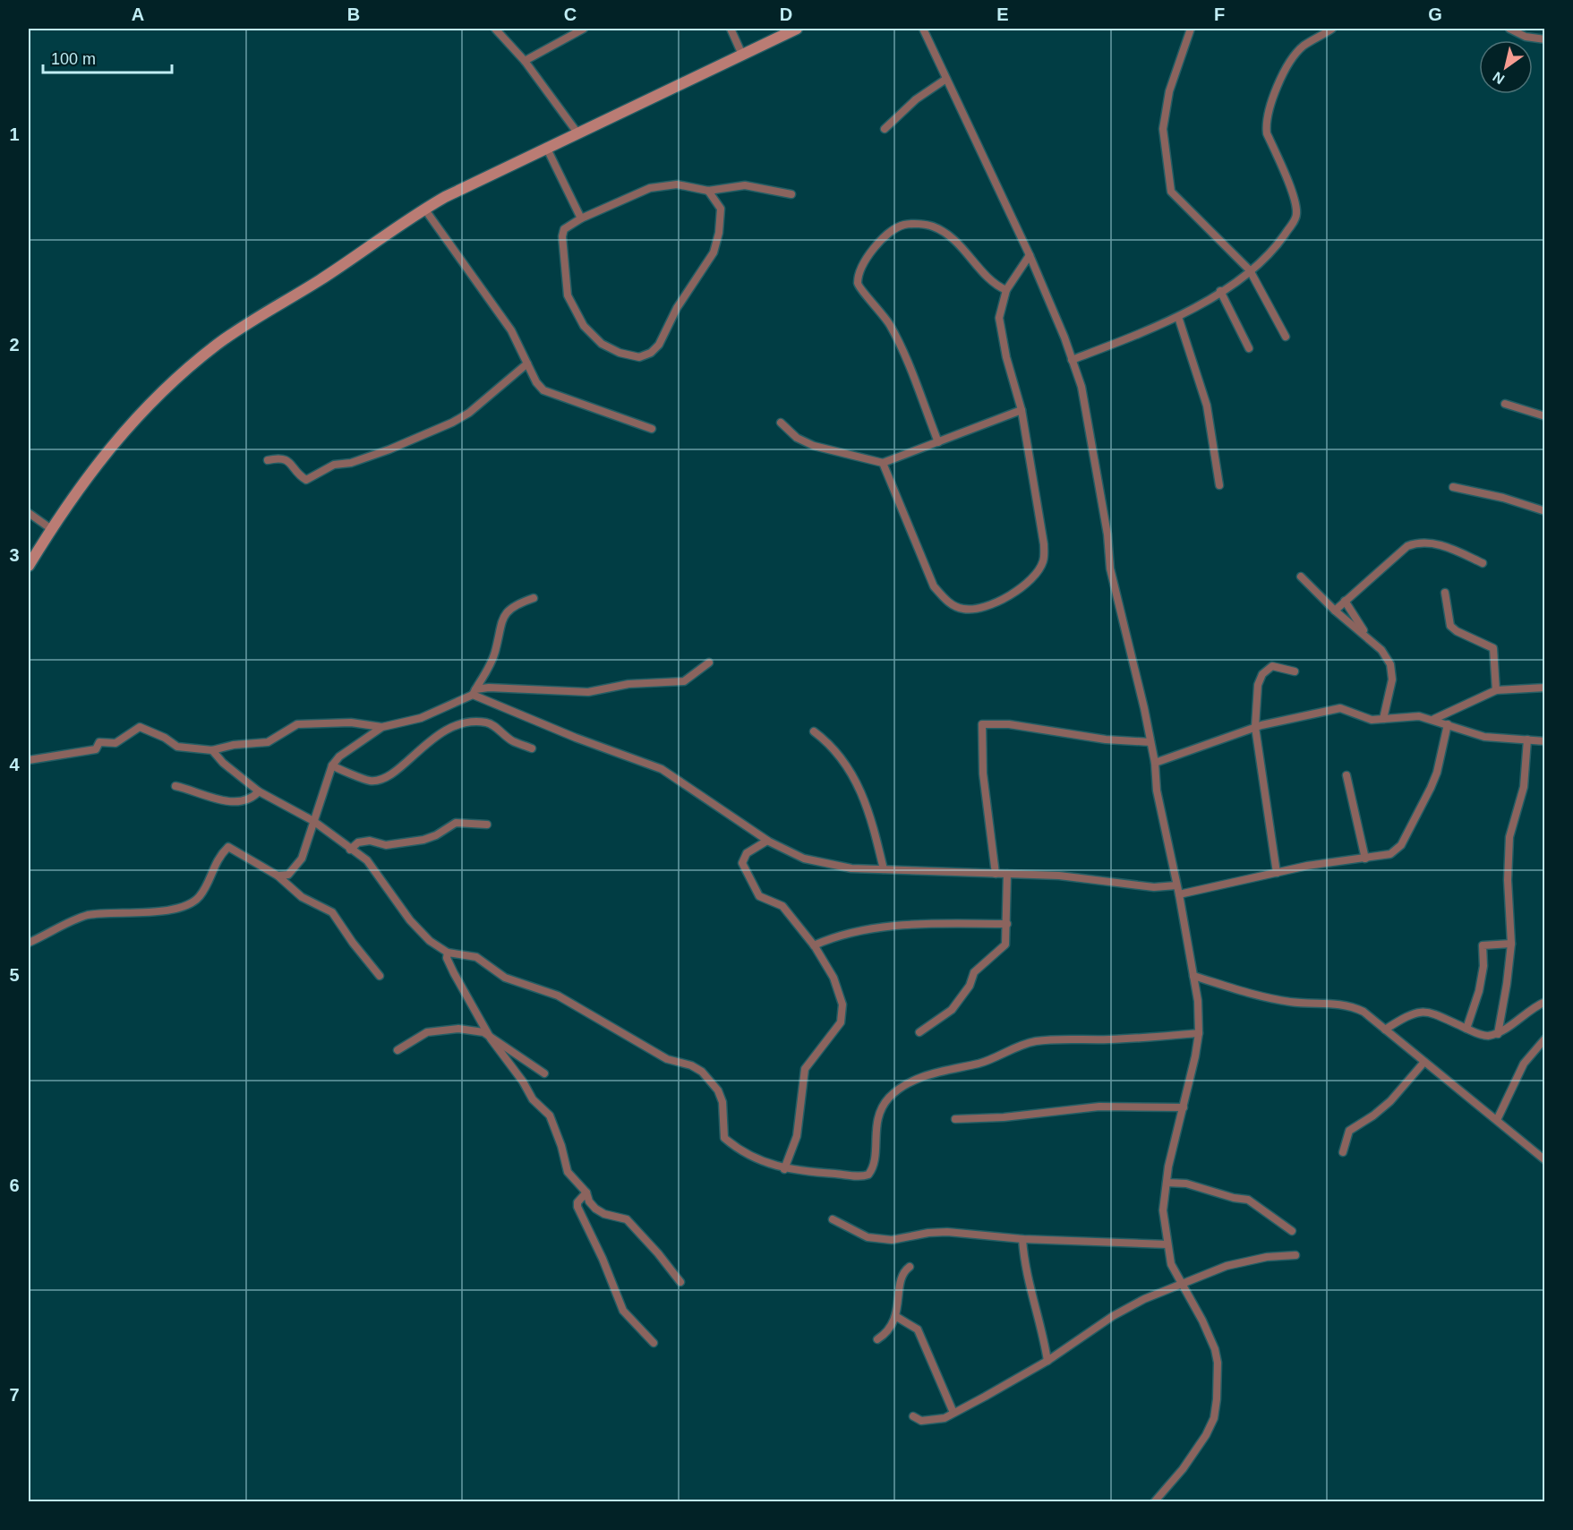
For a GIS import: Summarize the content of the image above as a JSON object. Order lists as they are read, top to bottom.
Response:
{
  "scale_bar": "100 m",
  "north": "bottom left",
  "grid": {
    "columns": [
      "A",
      "B",
      "C",
      "D",
      "E",
      "F",
      "G"
    ],
    "rows": [
      "1",
      "2",
      "3",
      "4",
      "5",
      "6",
      "7"
    ]
  }
}
